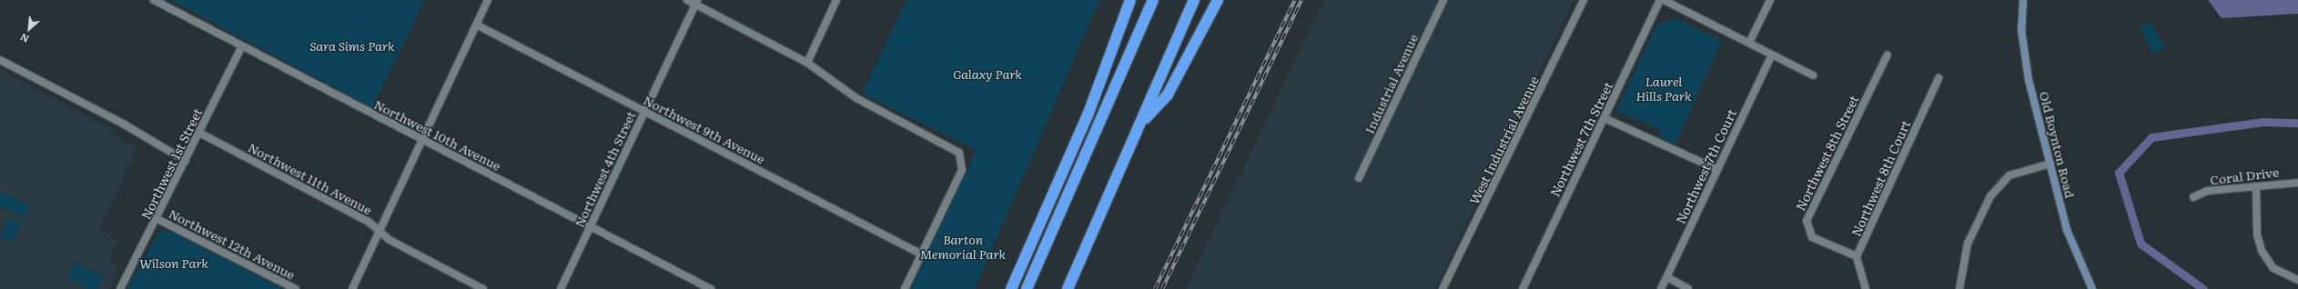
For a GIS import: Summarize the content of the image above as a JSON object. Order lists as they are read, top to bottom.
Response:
{
  "streets": {
    "street": [
      "Industrial Avenue",
      "Northwest 9th Avenue",
      "Northwest 10th Avenue",
      "Northwest 7th Street",
      "West Industrial Avenue",
      "Old Boynton Road",
      "Northwest 8th Street",
      "Northwest 1st Street",
      "Northwest 7th Court",
      "Northwest 4th Street",
      "Coral Drive",
      "Northwest 11th Avenue",
      "Northwest 8th Court",
      "Northwest 12th Avenue"
    ]
  },
  "crossings": [
    ["Northwest 9th Avenue", "Northwest 4th Street"],
    ["Northwest 10th Avenue", "Northwest 1st Street"],
    ["Northwest 10th Avenue", "Northwest 4th Street"],
    ["Northwest 8th Street", "Northwest 8th Court"],
    ["Northwest 1st Street", "Northwest 11th Avenue"],
    ["Northwest 1st Street", "Northwest 12th Avenue"]
  ],
  "parks": [
    "Sara Sims Park",
    "Galaxy Park",
    "Laurel Hills Park",
    "Barton Memorial Park",
    "Wilson Park"
  ],
  "north": "bottom left"
}
